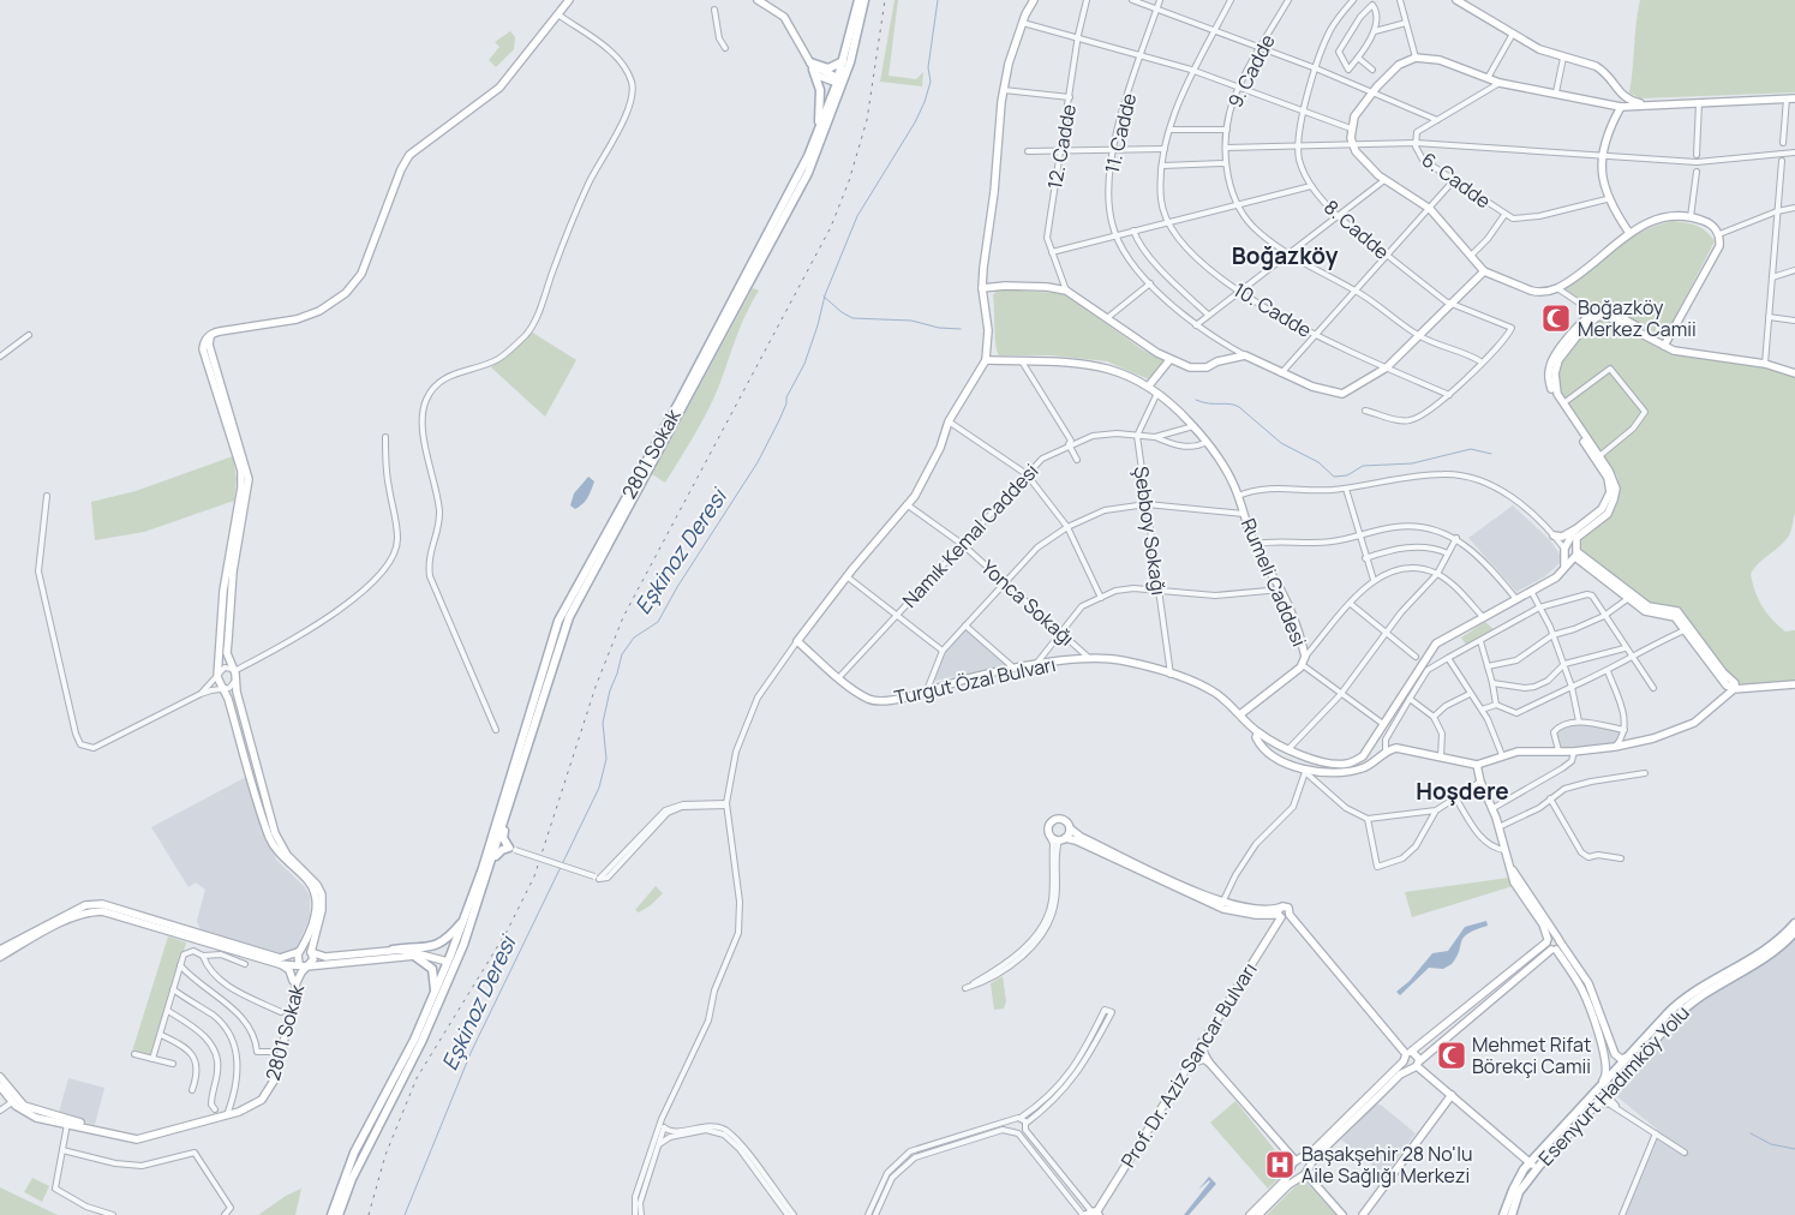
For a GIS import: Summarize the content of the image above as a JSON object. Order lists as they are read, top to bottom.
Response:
{
  "streets": {
    "main road": ["2801 Sokak", "Esenyurt Hadımköy Yolu"],
    "street": [
      "9. Cadde",
      "11. Cadde",
      "12. Cadde",
      "6. Cadde",
      "8. Cadde",
      "10. Cadde",
      "Şebboy Sokağı",
      "Namık Kemal Caddesi",
      "Rumeli Caddesi",
      "Yonca Sokağı",
      "Turgut Özal Bulvarı",
      "Prof. Dr. Aziz Sancar Bulvarı"
    ]
  },
  "crossings": [
    ["9. Cadde", "8. Cadde"],
    ["Şebboy Sokağı", "Namık Kemal Caddesi"],
    ["Şebboy Sokağı", "Turgut Özal Bulvarı"],
    ["Namık Kemal Caddesi", "Rumeli Caddesi"],
    ["Namık Kemal Caddesi", "Yonca Sokağı"],
    ["Namık Kemal Caddesi", "Turgut Özal Bulvarı"],
    ["Yonca Sokağı", "Turgut Özal Bulvarı"]
  ],
  "districts": ["Boğazköy", "Hoşdere"],
  "water": ["Eşkinoz Deresi"],
  "places": {
    "mosque": ["Boğazköy Merkez Camii", "Mehmet Rifat Börekçi Camii"],
    "hospital": ["Başakşehir 28 No'lu Aile Sağlığı Merkezi"]
  }
}
